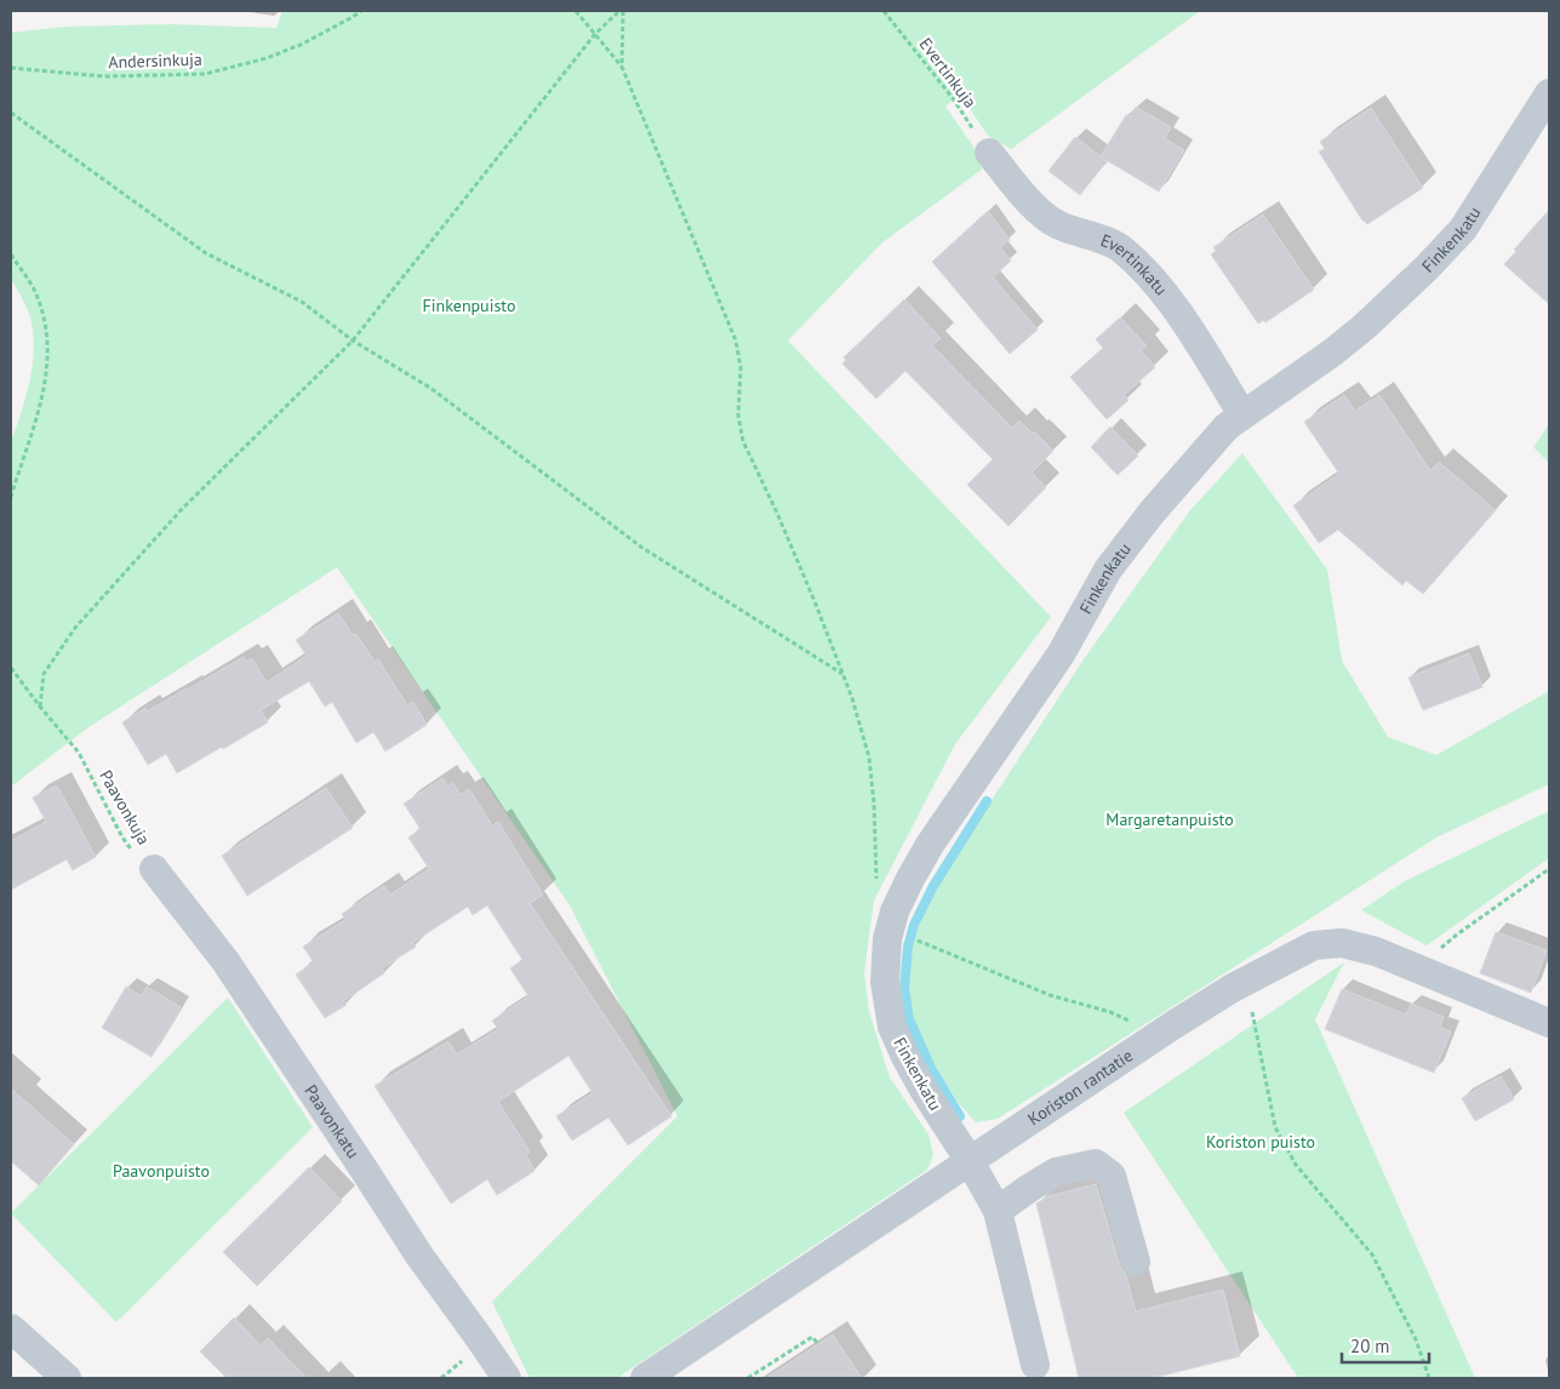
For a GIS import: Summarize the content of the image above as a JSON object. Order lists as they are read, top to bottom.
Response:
{
  "streets": {
    "street": [
      "Finkenkatu",
      "Evertinkatu",
      "Koriston rantatie",
      "Paavonkatu"
    ],
    "path": ["Andersinkuja", "Evertinkuja", "Paavonkuja"]
  },
  "crossings": [
    ["Evertinkuja", "Evertinkatu"],
    ["Finkenkatu", "Evertinkatu"],
    ["Finkenkatu", "Koriston rantatie"],
    ["Paavonkuja", "Paavonkatu"]
  ],
  "parks": [
    "Finkenpuisto",
    "Margaretanpuisto",
    "Koriston puisto",
    "Paavonpuisto"
  ],
  "scale_bar": "20 m"
}
